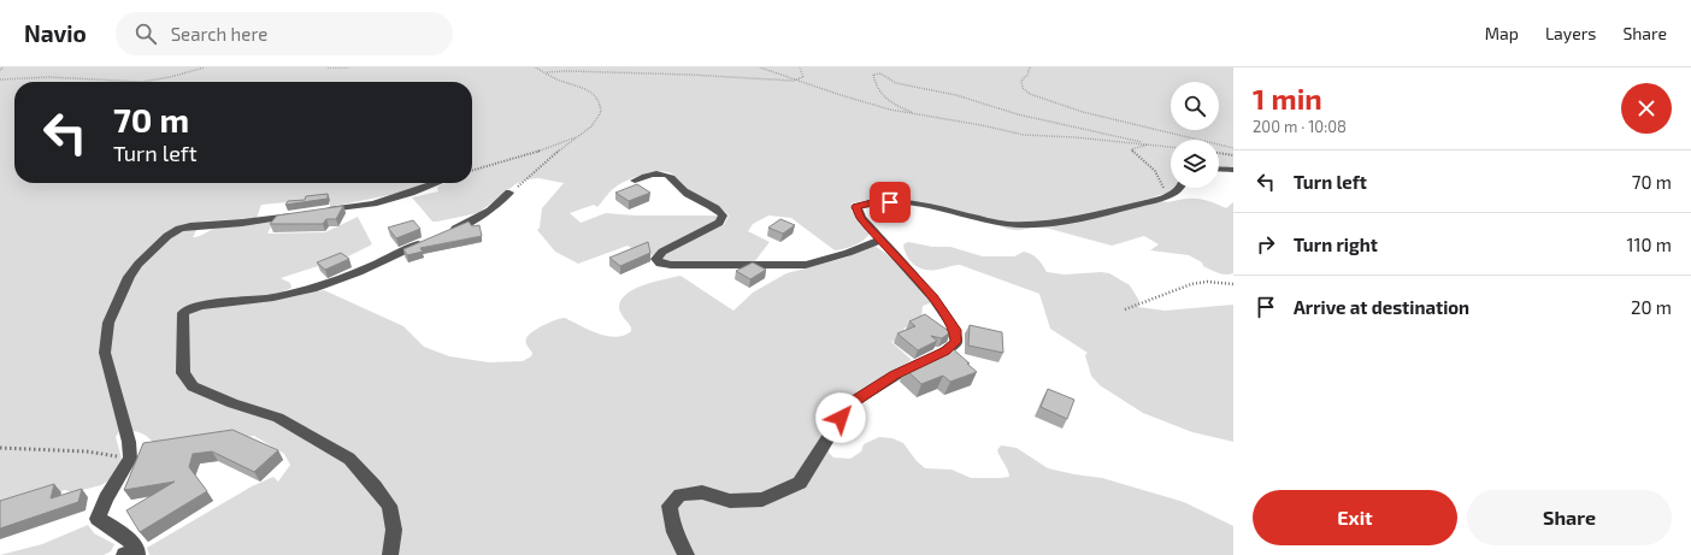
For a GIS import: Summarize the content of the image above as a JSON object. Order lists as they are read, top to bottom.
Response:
{
  "page": {
    "header": "Navio",
    "search": "Search here",
    "nav": ["Map", "Layers", "Share"],
    "heading": ["1 min", "200 m · 10:08"],
    "turn": ["70 m", "Turn left"],
    "list": [
      {
        "name": "Turn left",
        "value": "70 m"
      },
      {
        "name": "Turn right",
        "value": "110 m"
      },
      {
        "name": "Arrive at destination",
        "value": "20 m"
      }
    ],
    "buttons": ["Exit", "Share"]
  }
}
